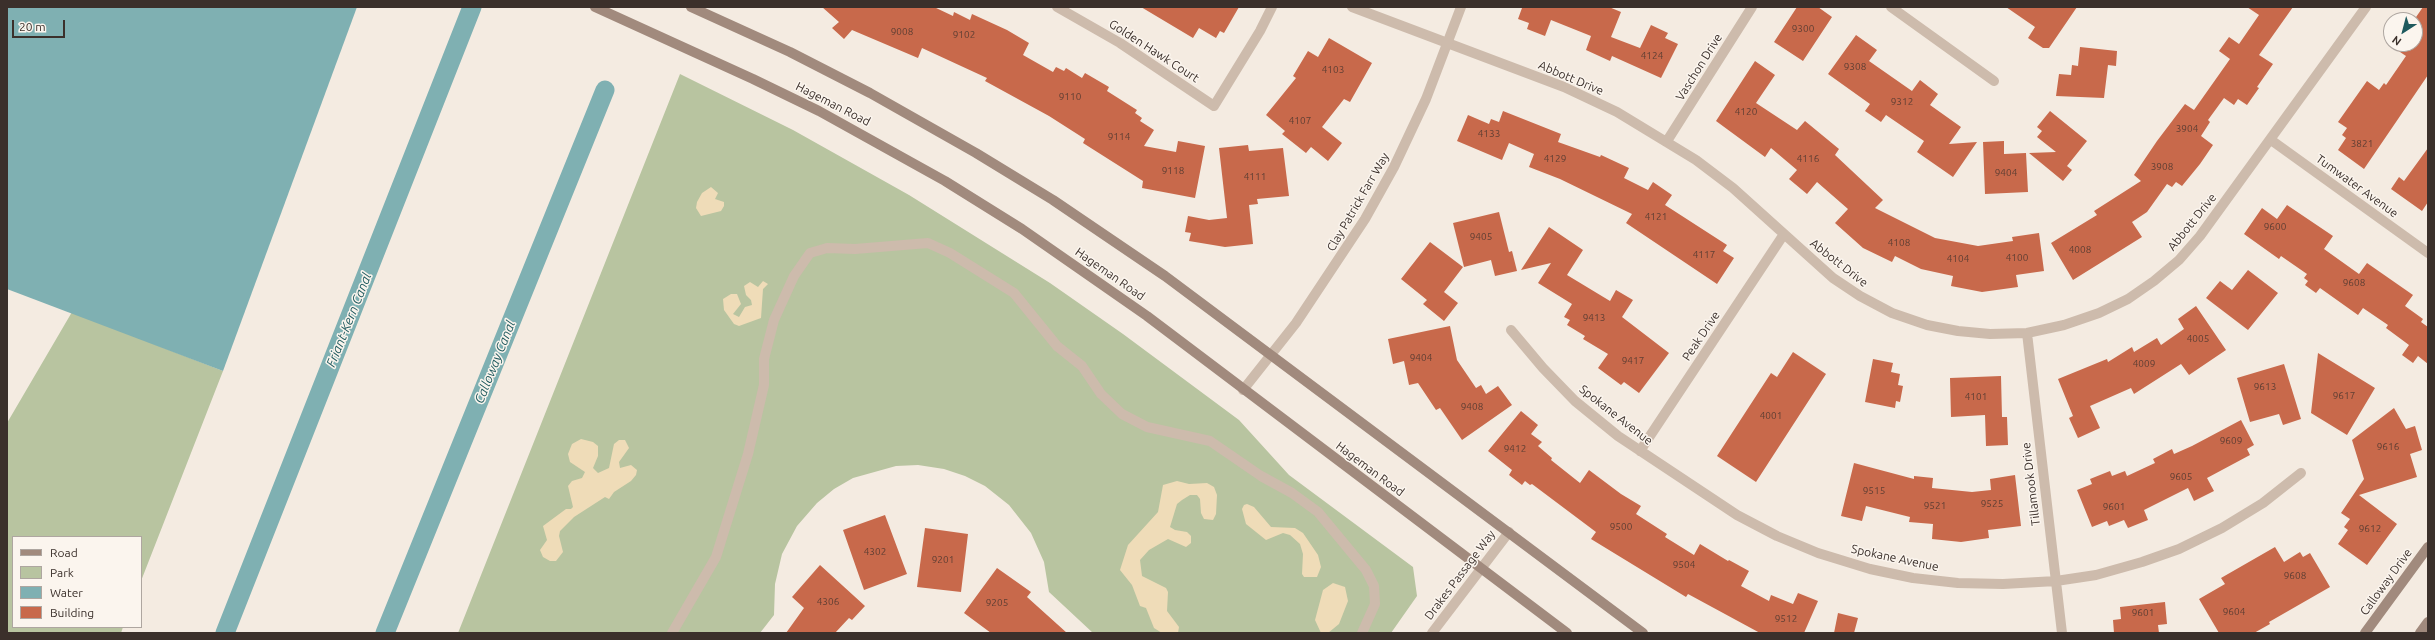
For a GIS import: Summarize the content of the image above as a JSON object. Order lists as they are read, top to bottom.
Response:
{
  "streets": {
    "main road": ["Hageman Road", "Calloway Drive"],
    "street": [
      "Golden Hawk Court",
      "Vaschon Drive",
      "Abbott Drive",
      "Tumwater Avenue",
      "Clay Patrick Farr Way",
      "Peak Drive",
      "Spokane Avenue",
      "Tillamook Drive",
      "Drakes Passage Way"
    ]
  },
  "crossings": [
    ["Vaschon Drive", "Abbott Drive"],
    ["Abbott Drive", "Tumwater Avenue"],
    ["Abbott Drive", "Clay Patrick Farr Way"],
    ["Abbott Drive", "Peak Drive"],
    ["Abbott Drive", "Tillamook Drive"],
    ["Hageman Road", "Clay Patrick Farr Way"],
    ["Hageman Road", "Drakes Passage Way"],
    ["Peak Drive", "Spokane Avenue"],
    ["Spokane Avenue", "Tillamook Drive"]
  ],
  "water": ["Friant-Kern Canal", "Calloway Canal"],
  "house_numbers": [
    "9300",
    "9008",
    "9102",
    "4124",
    "9308",
    "4103",
    "9110",
    "9312",
    "4120",
    "4107",
    "3904",
    "4133",
    "9114",
    "3821",
    "4129",
    "4116",
    "3908",
    "9118",
    "9404",
    "4111",
    "4121",
    "9600",
    "9405",
    "4108",
    "4008",
    "4117",
    "4100",
    "4104",
    "9608",
    "9413",
    "4005",
    "9404",
    "9417",
    "4009",
    "9613",
    "9617",
    "4101",
    "9408",
    "4001",
    "9609",
    "9616",
    "9412",
    "9605",
    "9515",
    "9525",
    "9521",
    "9601",
    "9500",
    "9612",
    "4302",
    "9201",
    "9504",
    "9608",
    "4306",
    "9205",
    "9604",
    "9601",
    "9512"
  ],
  "legend": [
    "Road",
    "Park",
    "Water",
    "Building"
  ],
  "scale_bar": "20 m",
  "north": "bottom left"
}
